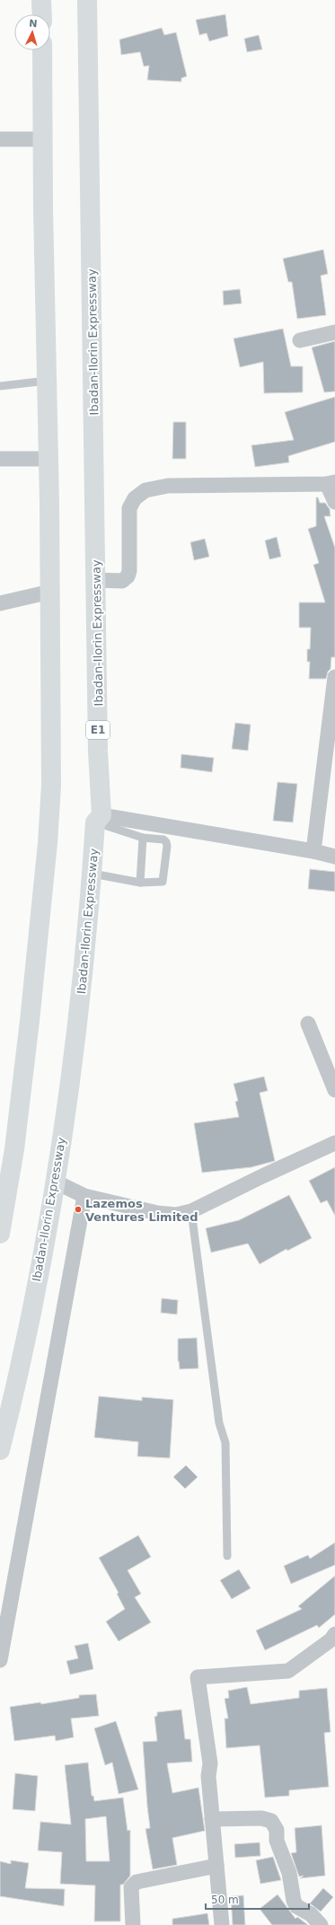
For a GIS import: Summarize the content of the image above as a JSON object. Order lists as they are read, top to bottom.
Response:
{
  "streets": {
    "highway": ["Ibadan-Ilorin Expressway", "E1"]
  },
  "places": ["Lazemos Ventures Limited"],
  "scale_bar": "50 m",
  "north": "top"
}
